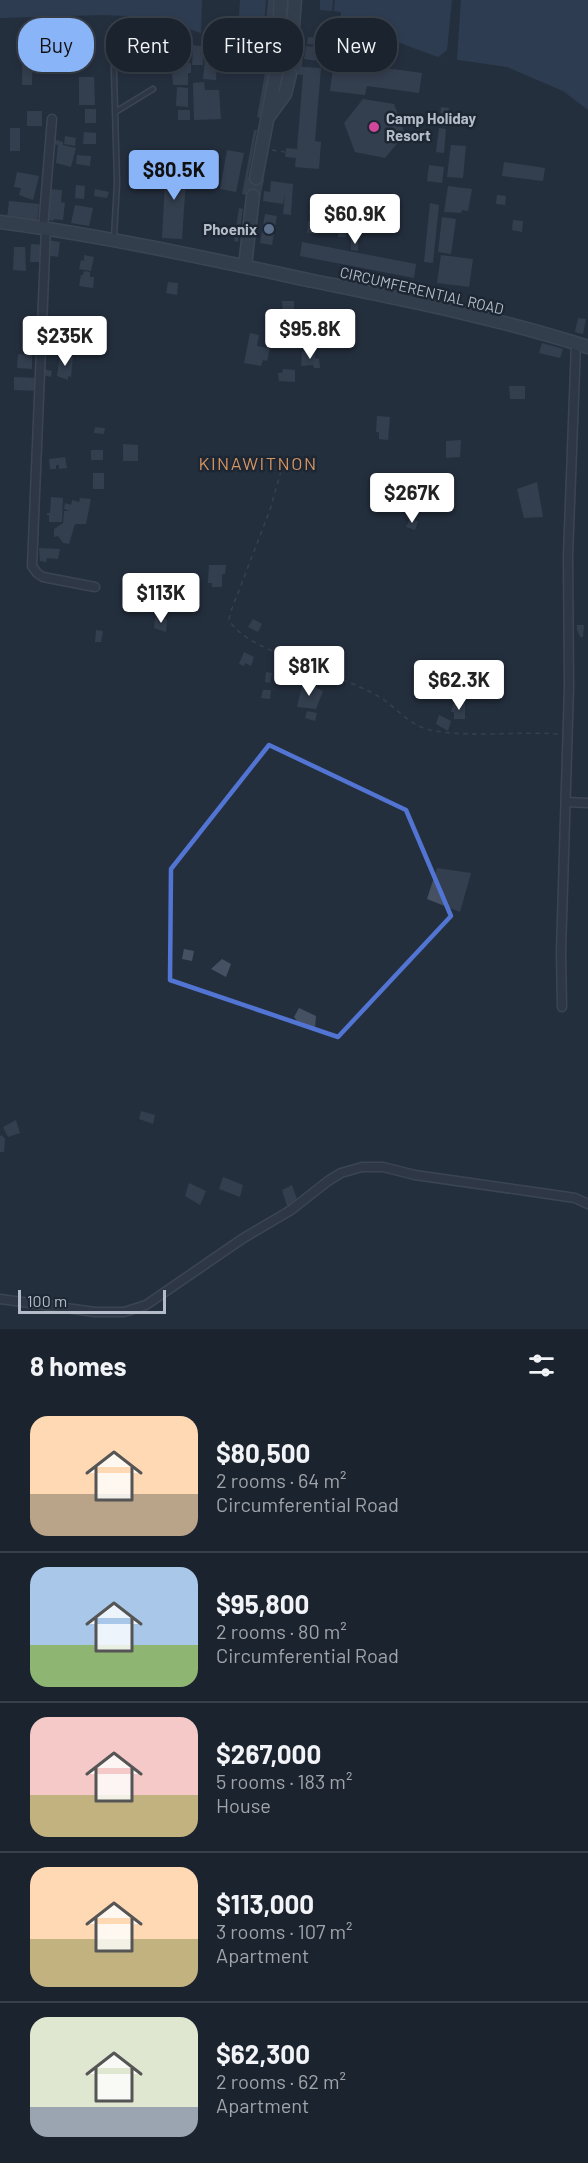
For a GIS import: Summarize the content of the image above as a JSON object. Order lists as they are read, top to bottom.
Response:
{
  "streets": {
    "main road": ["CIRCUMFERENTIAL ROAD"]
  },
  "districts": ["KINAWITNON"],
  "places": ["Camp Holiday Resort", "Phoenix"],
  "scale_bar": "100 m",
  "page": {
    "chip": [
      "Buy",
      "Rent",
      "Filters",
      "New"
    ],
    "price": [
      "$80.5K",
      "$60.9K",
      "$95.8K",
      "$235K",
      "$267K",
      "$113K",
      "$81K",
      "$62.3K"
    ],
    "scale": "100 m",
    "heading": "8 homes",
    "list": [
      {
        "name": "$80,500",
        "note": "2 rooms · 64 m² · Circumferential Road"
      },
      {
        "name": "$95,800",
        "note": "2 rooms · 80 m² · Circumferential Road"
      },
      {
        "name": "$267,000",
        "note": "5 rooms · 183 m² · House"
      },
      {
        "name": "$113,000",
        "note": "3 rooms · 107 m² · Apartment"
      },
      {
        "name": "$62,300",
        "note": "2 rooms · 62 m² · Apartment"
      }
    ]
  }
}
